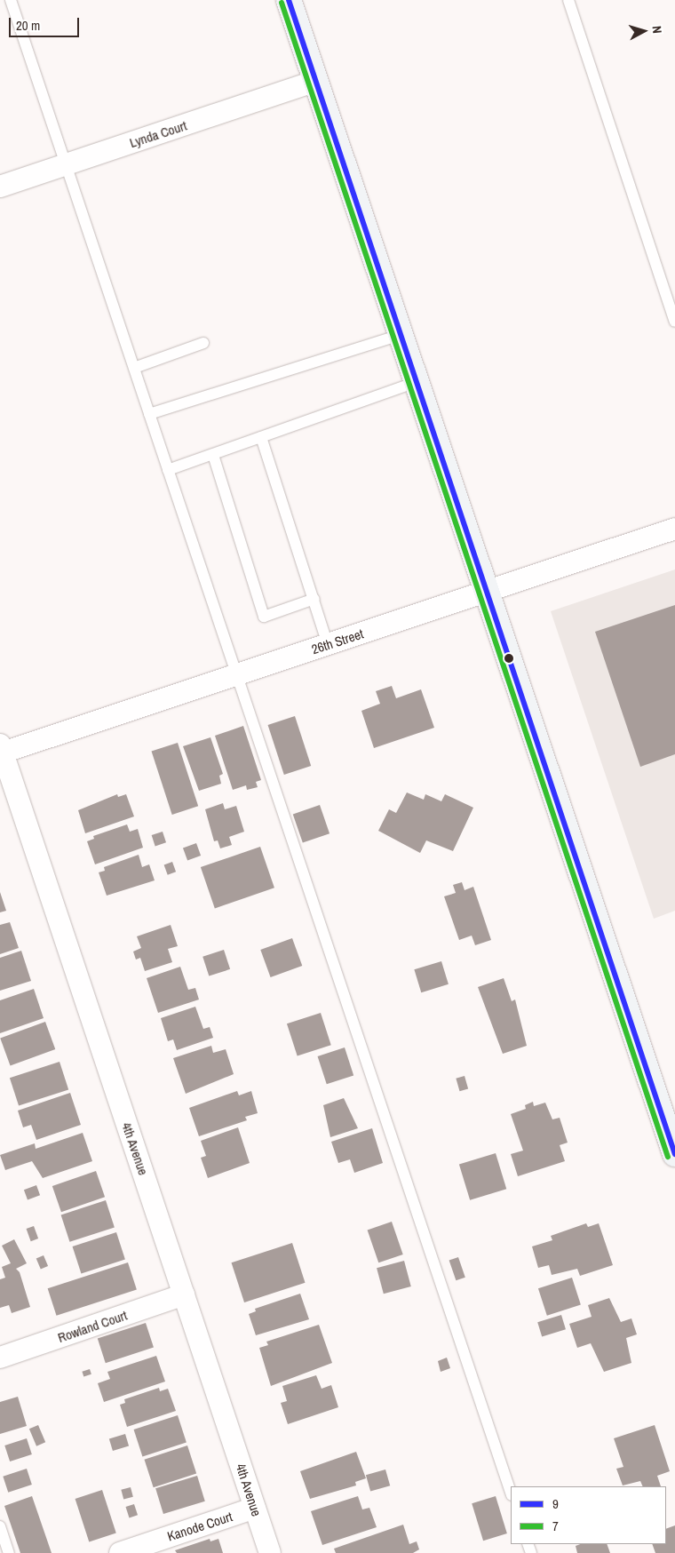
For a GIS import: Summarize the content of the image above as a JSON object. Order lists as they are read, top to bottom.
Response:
{
  "streets": {
    "street": [
      "Lynda Court",
      "26th Street",
      "4th Avenue",
      "Rowland Court",
      "Kanode Court"
    ]
  },
  "crossings": [
    ["26th Street", "4th Avenue"],
    ["4th Avenue", "Rowland Court"],
    ["4th Avenue", "Kanode Court"]
  ],
  "lines": ["transit line 9", "transit line 7"],
  "legend": ["9", "7"],
  "scale_bar": "20 m",
  "north": "right"
}
